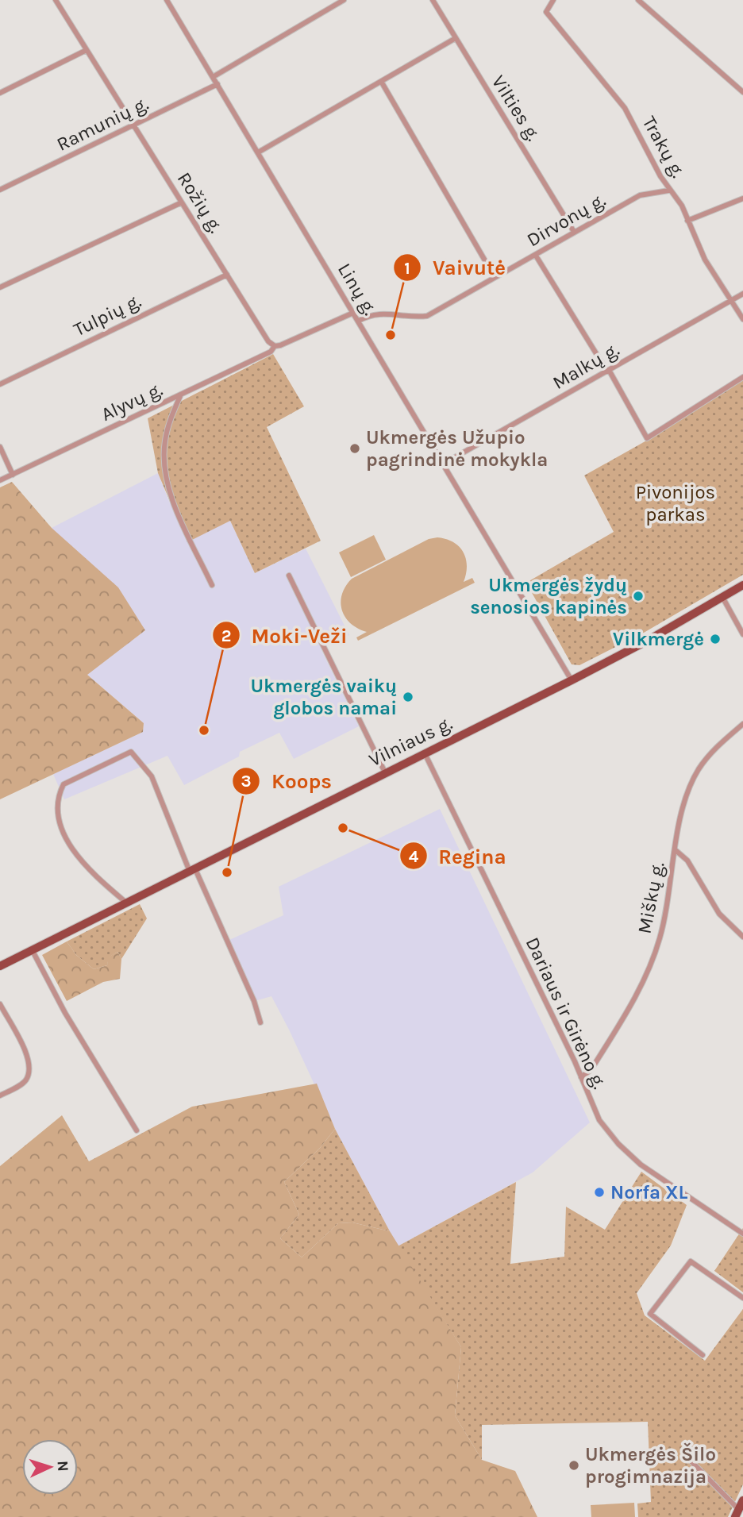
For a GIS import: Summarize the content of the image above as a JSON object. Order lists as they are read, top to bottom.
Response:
{
  "streets": {
    "main road": ["Vilniaus g."],
    "street": [
      "Vilties g.",
      "Ramunių g.",
      "Trakų g.",
      "Rožių g.",
      "Dirvonų g.",
      "Linų g.",
      "Tulpių g.",
      "Malkų g.",
      "Alyvų g.",
      "Miškų g.",
      "Dariaus ir Girėno g."
    ]
  },
  "crossings": [
    ["Vilties g.", "Dirvonų g."],
    ["Ramunių g.", "Rožių g."],
    ["Ramunių g.", "Linų g."],
    ["Trakų g.", "Dirvonų g."],
    ["Trakų g.", "Malkų g."],
    ["Rožių g.", "Tulpių g."],
    ["Rožių g.", "Alyvų g."],
    ["Dirvonų g.", "Linų g."],
    ["Linų g.", "Malkų g."],
    ["Linų g.", "Vilniaus g."],
    ["Vilniaus g.", "Dariaus ir Girėno g."],
    ["Miškų g.", "Dariaus ir Girėno g."]
  ],
  "parks": ["Pivonijos parkas"],
  "places": [
    "Vaivutė",
    "Ukmergės Užupio pagrindinė mokykla",
    "Ukmergės žydų senosios kapinės",
    "Vilkmergė",
    "Ukmergės vaikų globos namai",
    "Moki-Veži",
    "Regina",
    "Koops",
    "Norfa XL",
    "Ukmergės Šilo progimnazija"
  ],
  "north": "right"
}
